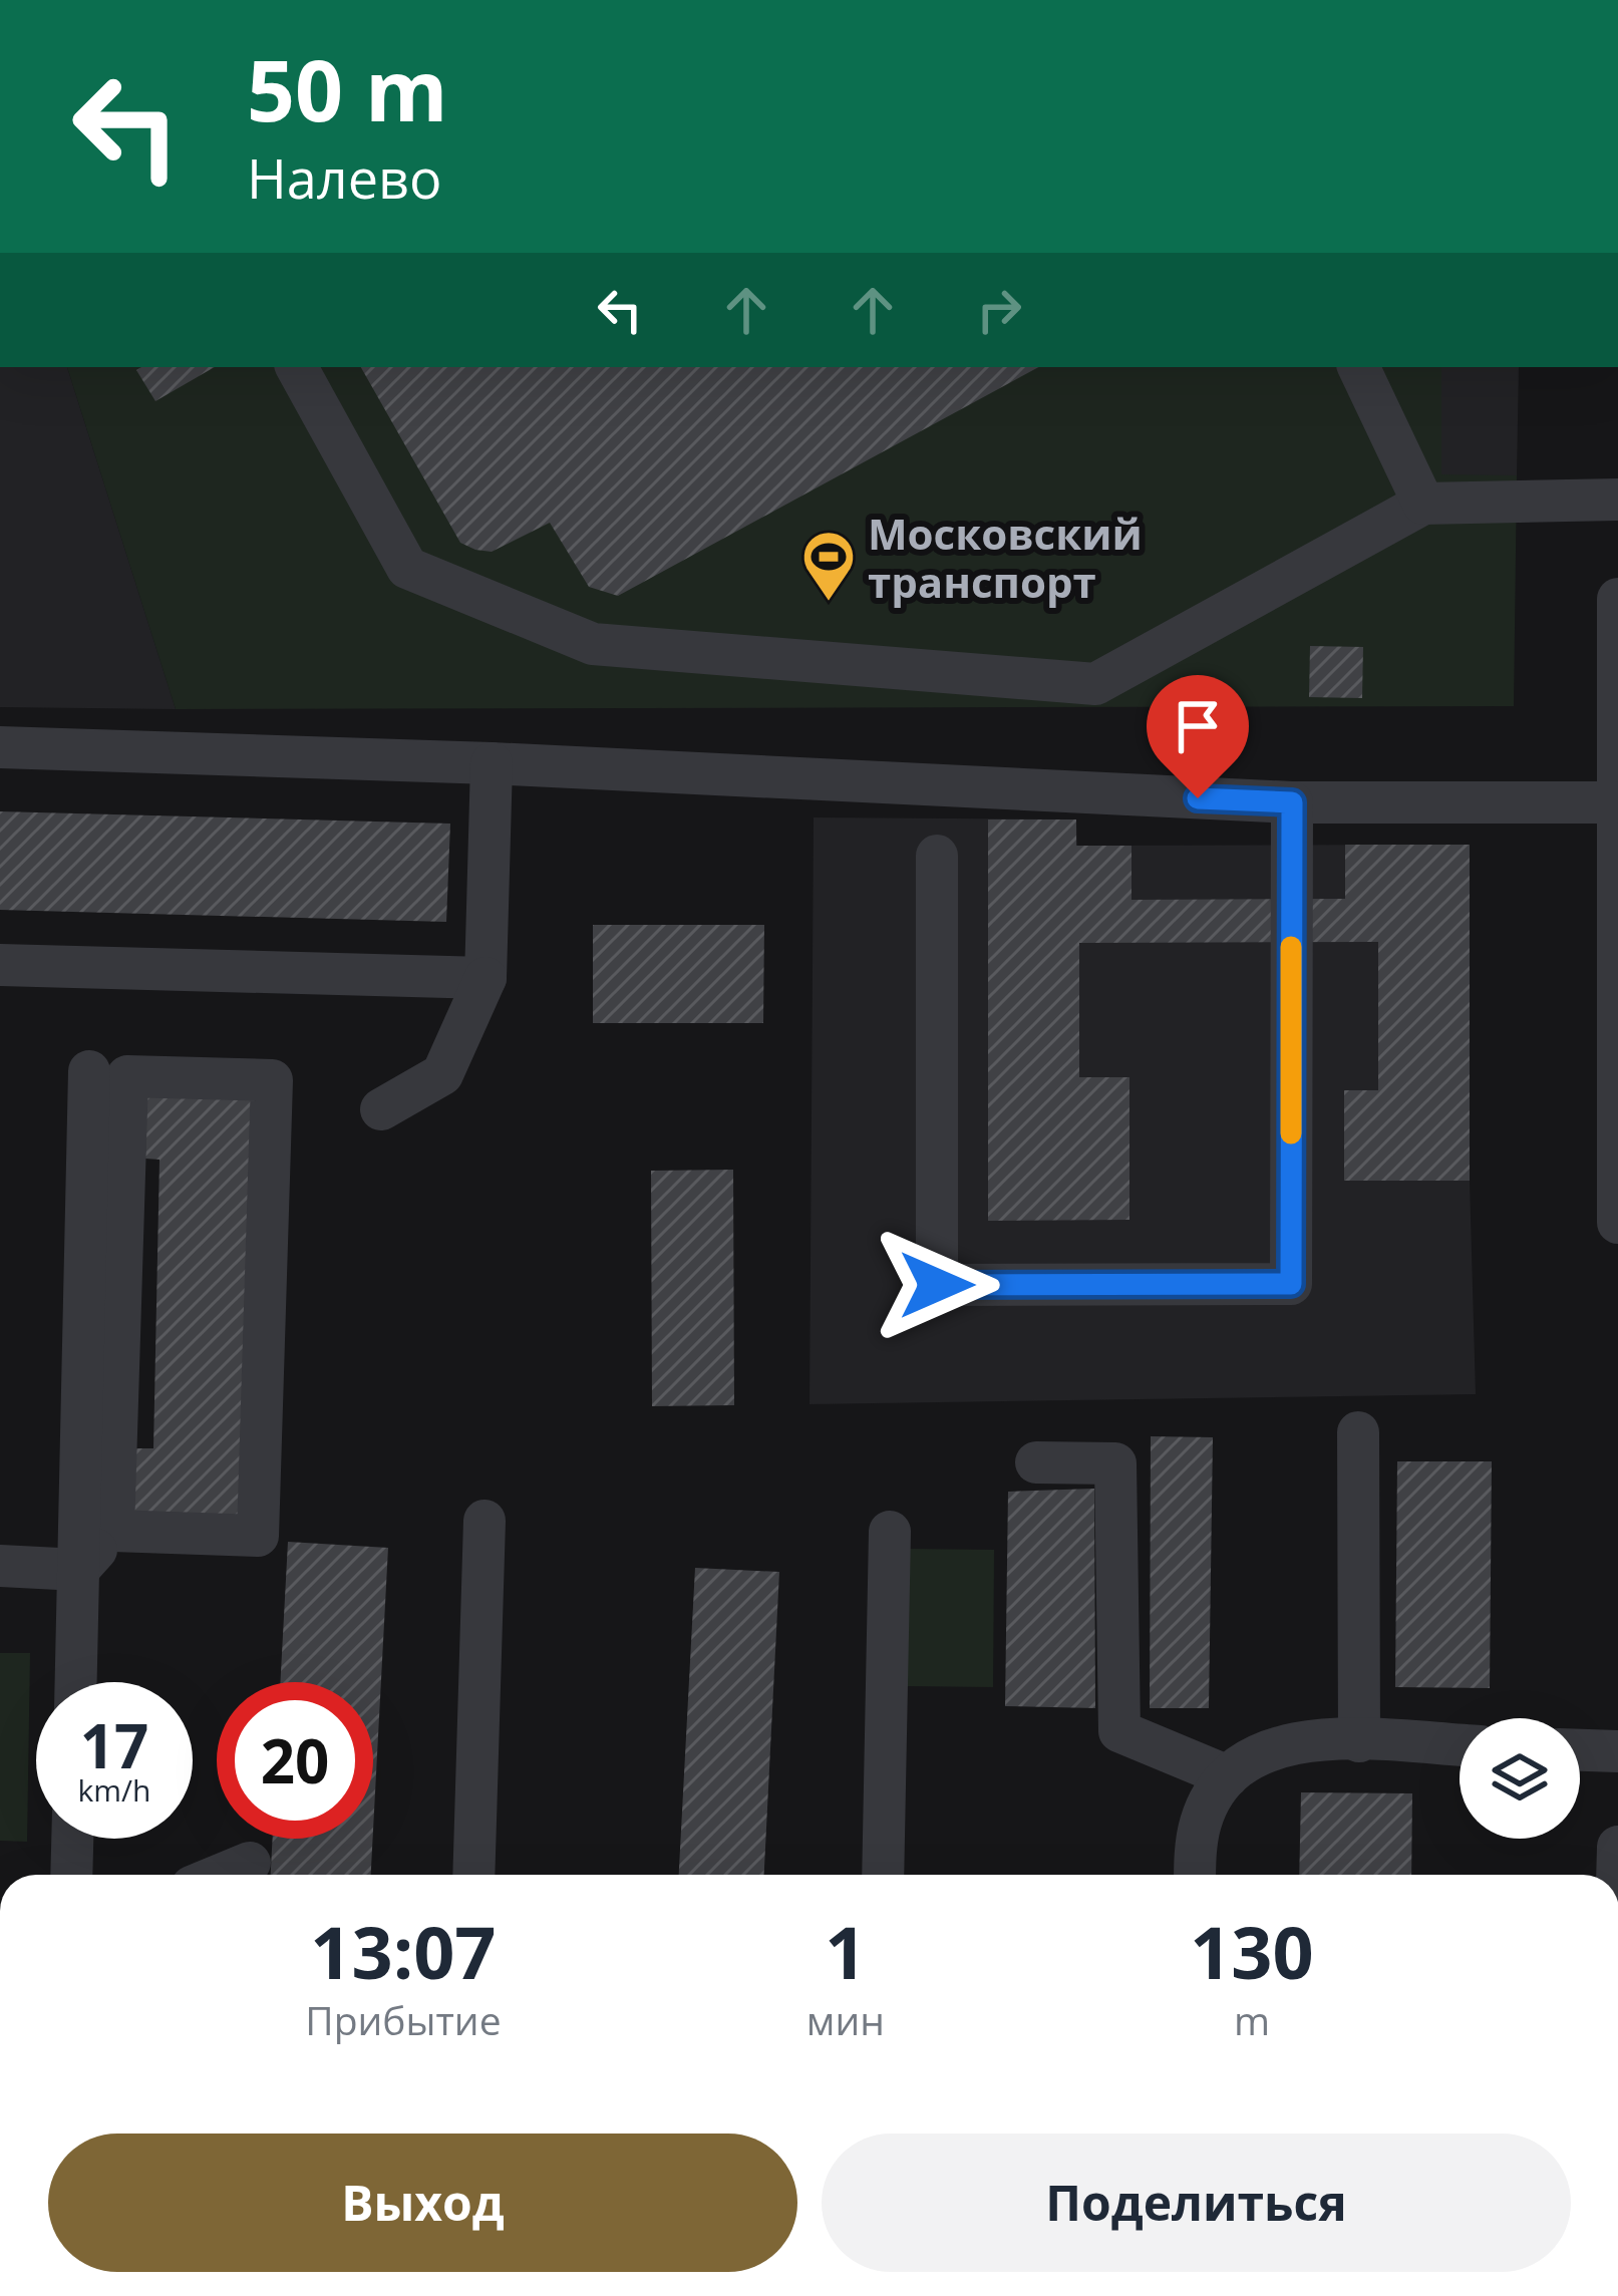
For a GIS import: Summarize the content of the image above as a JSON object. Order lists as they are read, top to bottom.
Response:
{
  "places": {
    "sports": ["Московский транспорт"]
  },
  "page": {
    "turn": ["50 m", "Налево"],
    "speed": "17 km/h",
    "limit": "20",
    "eta": [
      "13:07",
      "Прибытие",
      "1",
      "мин",
      "130",
      "m"
    ],
    "buttons": ["Выход", "Поделиться"]
  }
}
